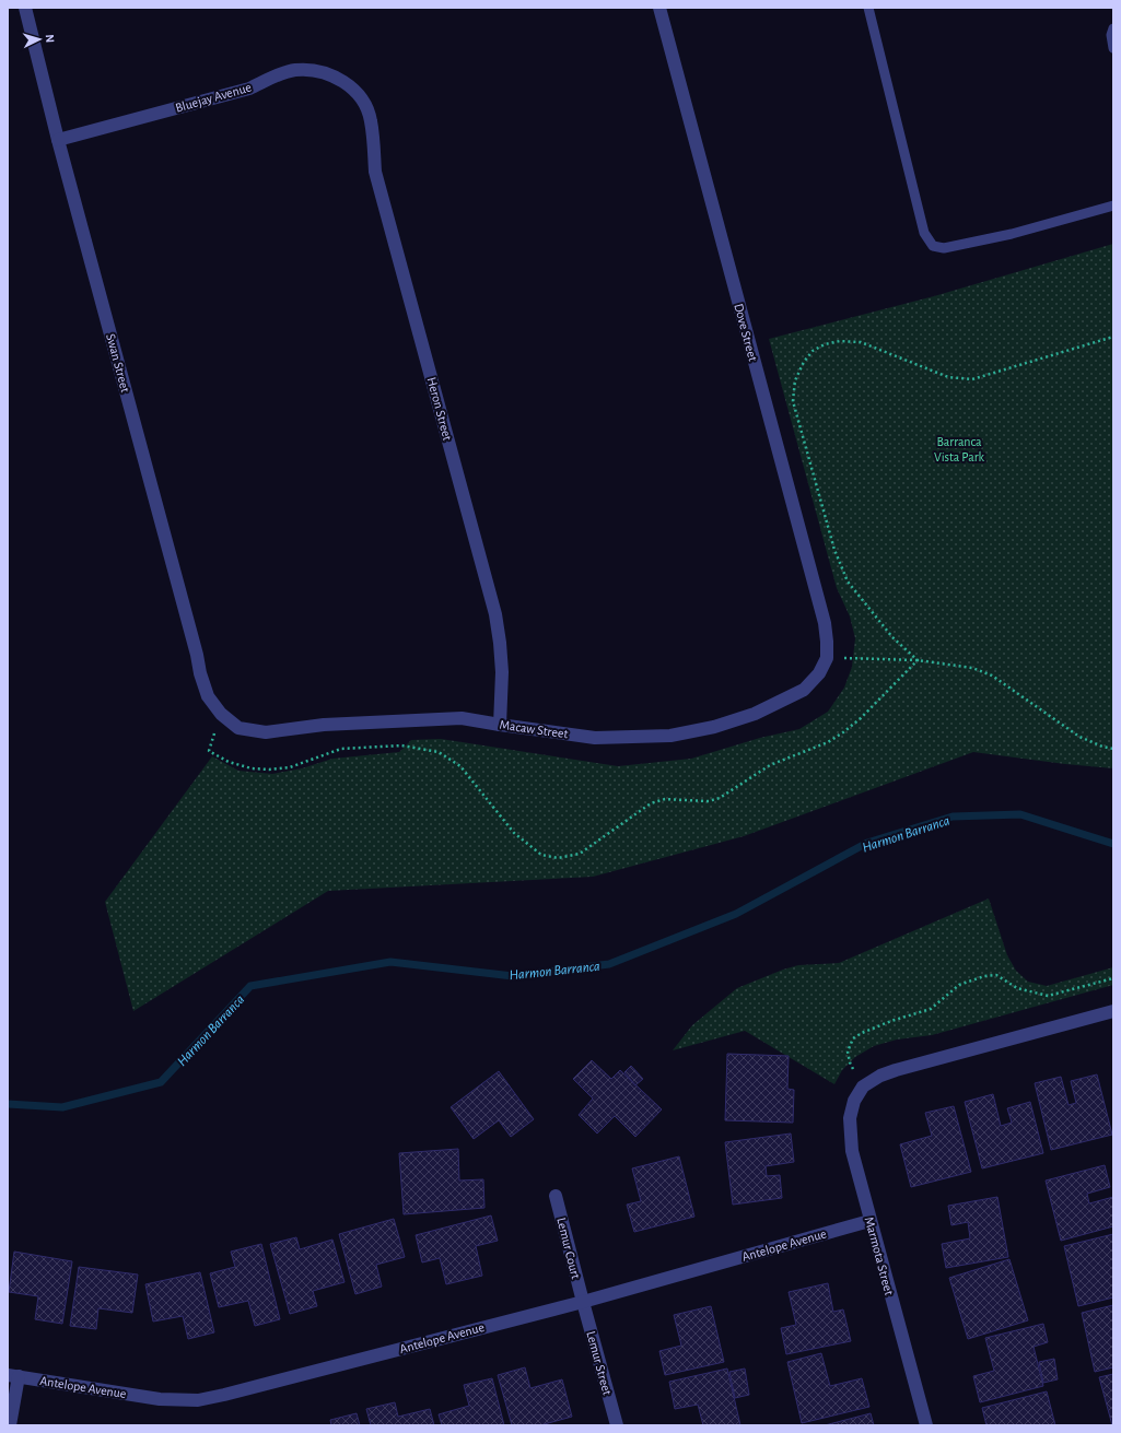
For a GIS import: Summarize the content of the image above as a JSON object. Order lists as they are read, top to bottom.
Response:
{
  "streets": {
    "street": [
      "Bluejay Avenue",
      "Dove Street",
      "Swan Street",
      "Heron Street",
      "Macaw Street",
      "Antelope Avenue",
      "Lemur Court",
      "Marmota Street",
      "Lemur Street"
    ]
  },
  "crossings": [
    ["Bluejay Avenue", "Swan Street"],
    ["Bluejay Avenue", "Heron Street"],
    ["Dove Street", "Macaw Street"],
    ["Swan Street", "Macaw Street"],
    ["Heron Street", "Macaw Street"],
    ["Antelope Avenue", "Lemur Court"],
    ["Antelope Avenue", "Marmota Street"],
    ["Antelope Avenue", "Lemur Street"],
    ["Lemur Court", "Lemur Street"]
  ],
  "water": ["Harmon Barranca"],
  "parks": ["Barranca Vista Park"],
  "north": "right"
}
